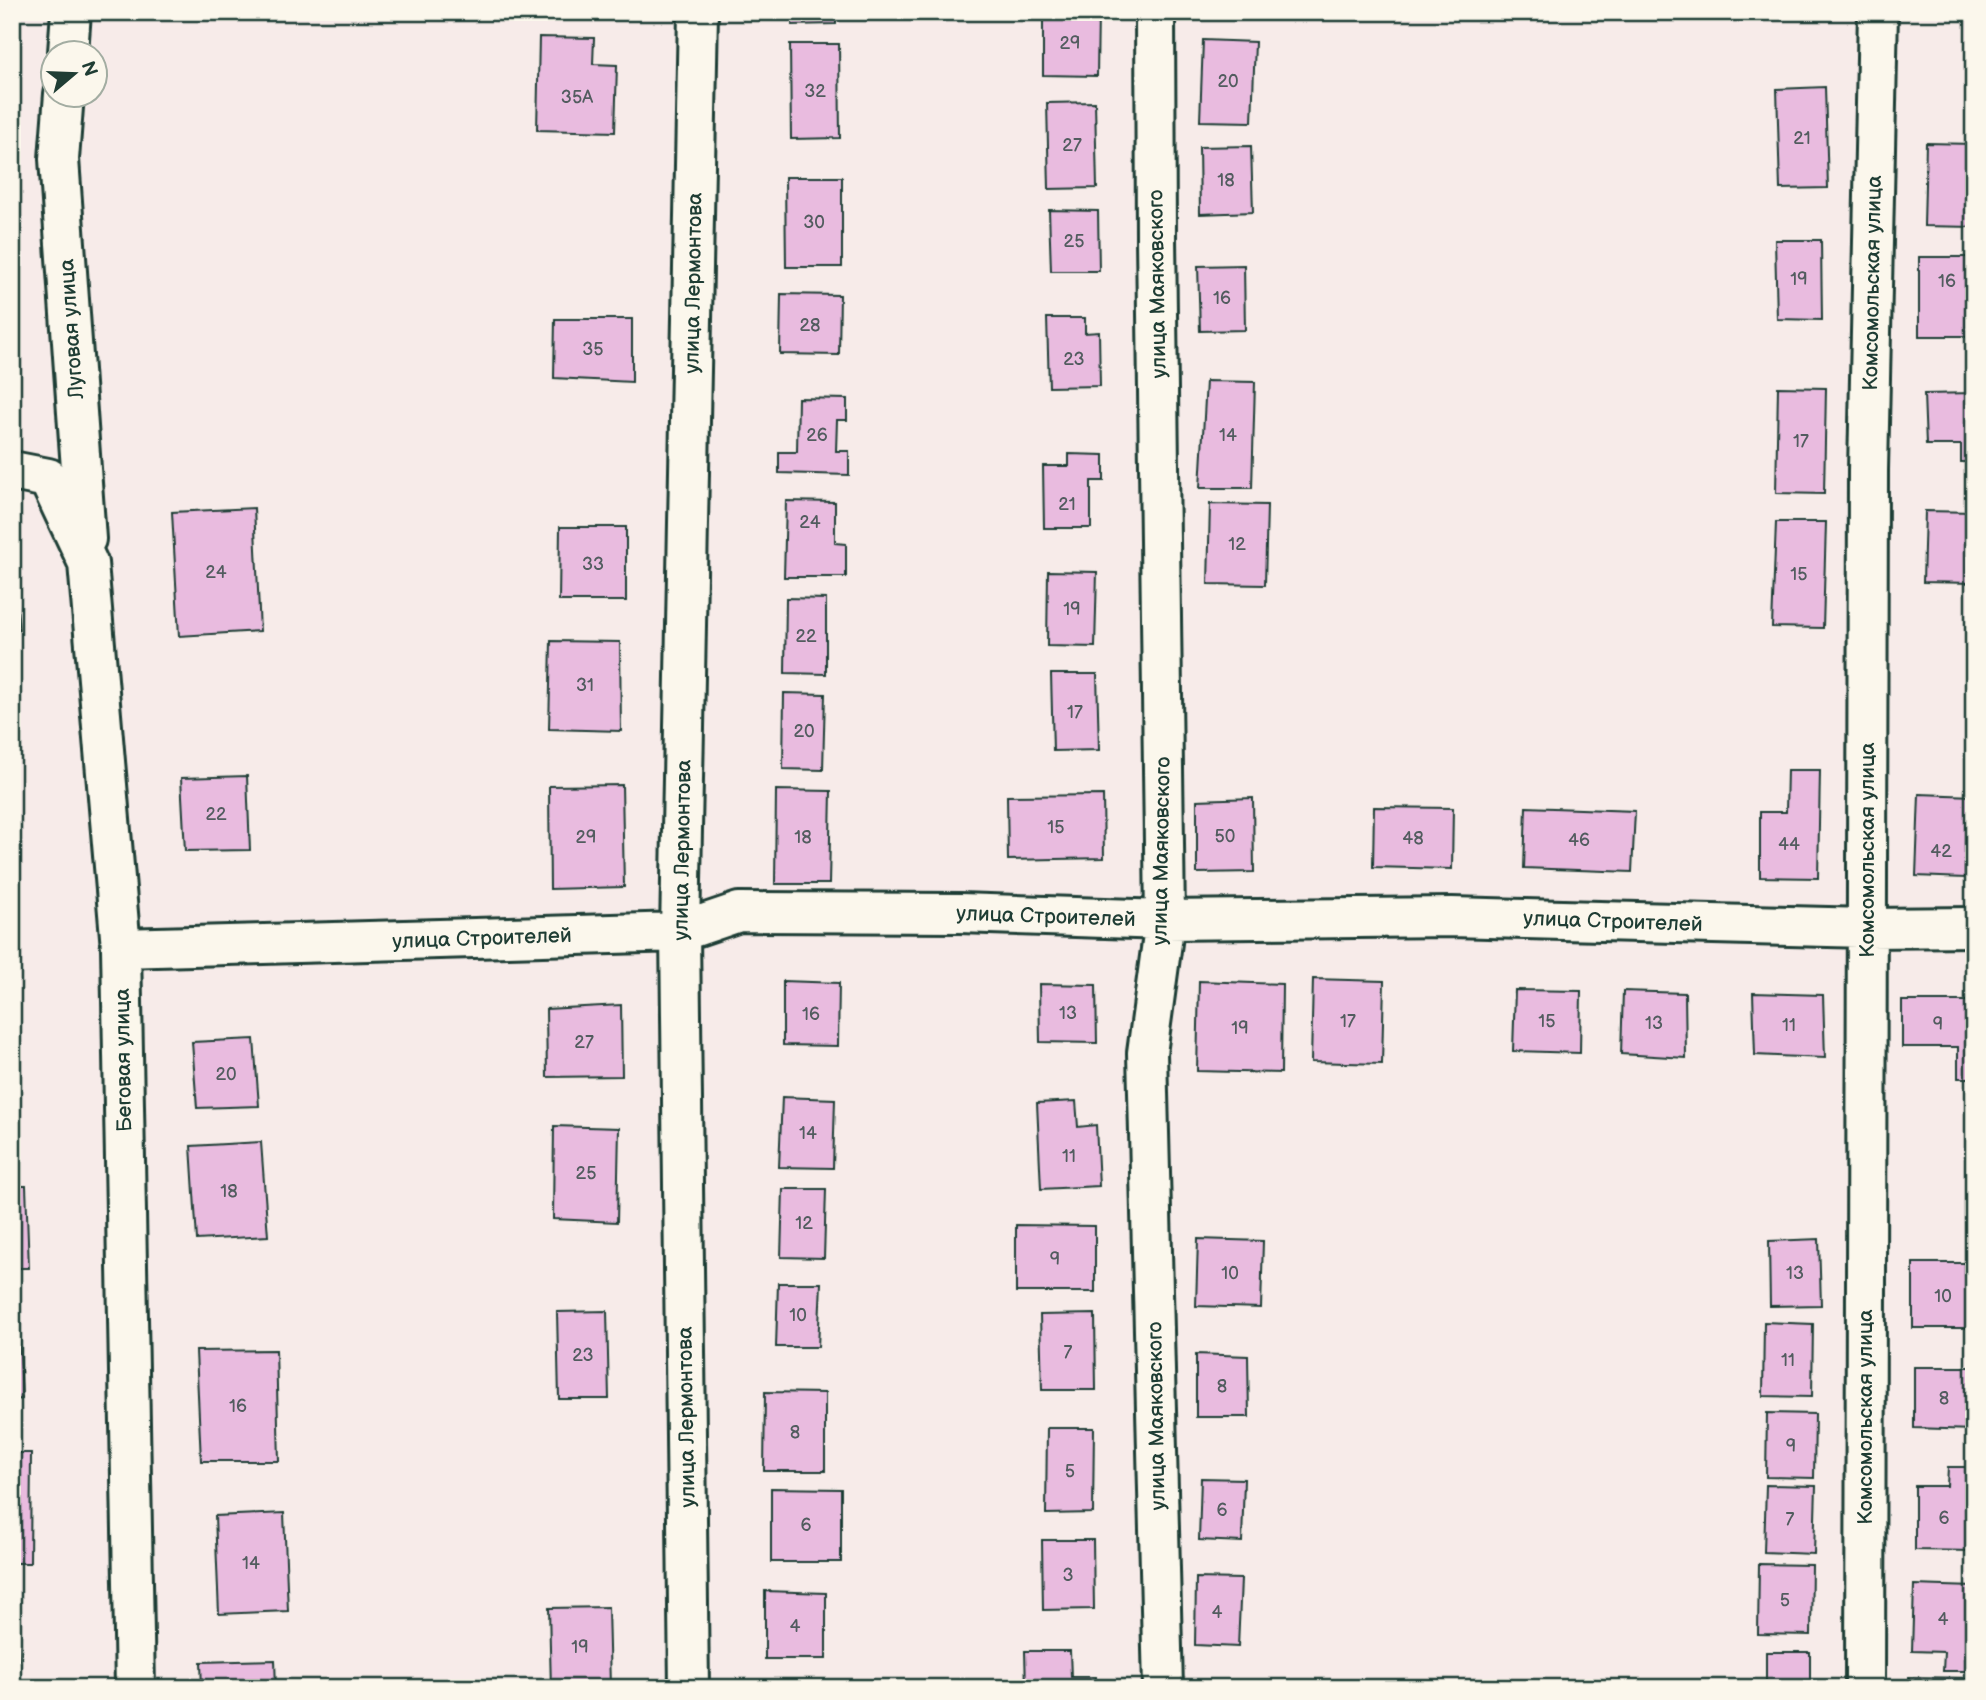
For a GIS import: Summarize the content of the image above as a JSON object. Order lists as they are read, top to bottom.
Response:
{
  "streets": {
    "street": [
      "улица Лермонтова",
      "Комсомольская улица",
      "улица Маяковского",
      "Луговая улица",
      "улица Строителей",
      "Беговая улица"
    ]
  },
  "crossings": [
    ["улица Лермонтова", "улица Строителей"],
    ["Комсомольская улица", "улица Строителей"],
    ["улица Маяковского", "улица Строителей"],
    ["Луговая улица", "Беговая улица"],
    ["улица Строителей", "Беговая улица"]
  ],
  "house_numbers": [
    "29",
    "20",
    "32",
    "35А",
    "21",
    "27",
    "18",
    "30",
    "25",
    "19",
    "16",
    "16",
    "28",
    "35",
    "23",
    "26",
    "14",
    "17",
    "21",
    "24",
    "12",
    "33",
    "24",
    "15",
    "19",
    "22",
    "31",
    "17",
    "20",
    "22",
    "15",
    "50",
    "29",
    "18",
    "48",
    "46",
    "44",
    "42",
    "13",
    "16",
    "17",
    "15",
    "13",
    "9",
    "11",
    "19",
    "27",
    "20",
    "14",
    "11",
    "25",
    "18",
    "12",
    "9",
    "10",
    "13",
    "10",
    "10",
    "7",
    "23",
    "11",
    "8",
    "8",
    "16",
    "8",
    "9",
    "5",
    "6",
    "6",
    "7",
    "6",
    "14",
    "3",
    "5",
    "4",
    "4",
    "4",
    "19"
  ],
  "north": "right"
}
